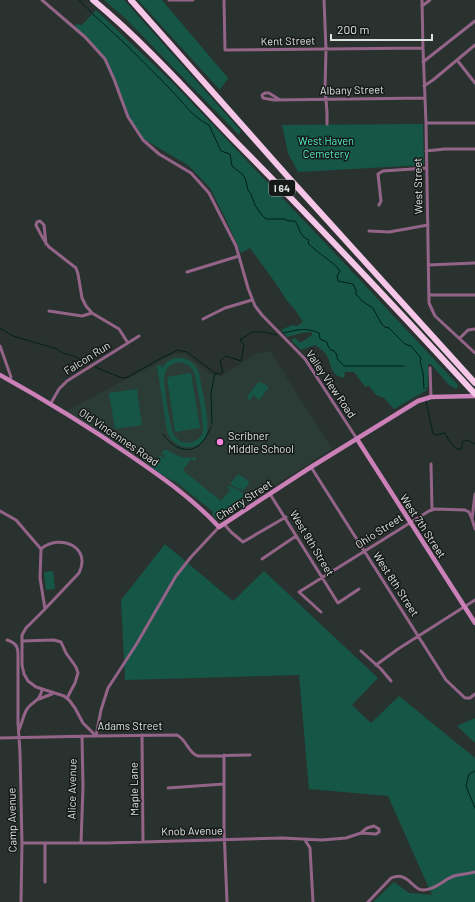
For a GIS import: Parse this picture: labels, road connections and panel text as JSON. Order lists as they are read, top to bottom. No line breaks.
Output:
{"streets":{"highway":["I 64"],"street":["Kent Street","Albany Street","West Street","Falcon Run","Valley View Road","Old Vincennes Road","Cherry Street","West 7th Street","Ohio Street","West 9th Street","West 8th Street","Adams Street","Alice Avenue","Maple Lane","Camp Avenue","Knob Avenue"]},"crossings":[["Kent Street","West Street"],["Albany Street","West Street"],["I 64","Cherry Street"],["Falcon Run","Old Vincennes Road"],["Valley View Road","Cherry Street"],["Valley View Road","West 7th Street"],["Old Vincennes Road","Cherry Street"],["Cherry Street","West 7th Street"],["Cherry Street","West 9th Street"],["Cherry Street","West 8th Street"],["Cherry Street","Adams Street"],["West 7th Street","Ohio Street"],["Ohio Street","West 9th Street"],["Ohio Street","West 8th Street"],["Adams Street","Alice Avenue"],["Adams Street","Maple Lane"],["Adams Street","Camp Avenue"],["Alice Avenue","Knob Avenue"],["Maple Lane","Knob Avenue"],["Camp Avenue","Knob Avenue"]],"parks":["West Haven Cemetery"],"places":["Scribner Middle School"],"scale_bar":"200 m"}
